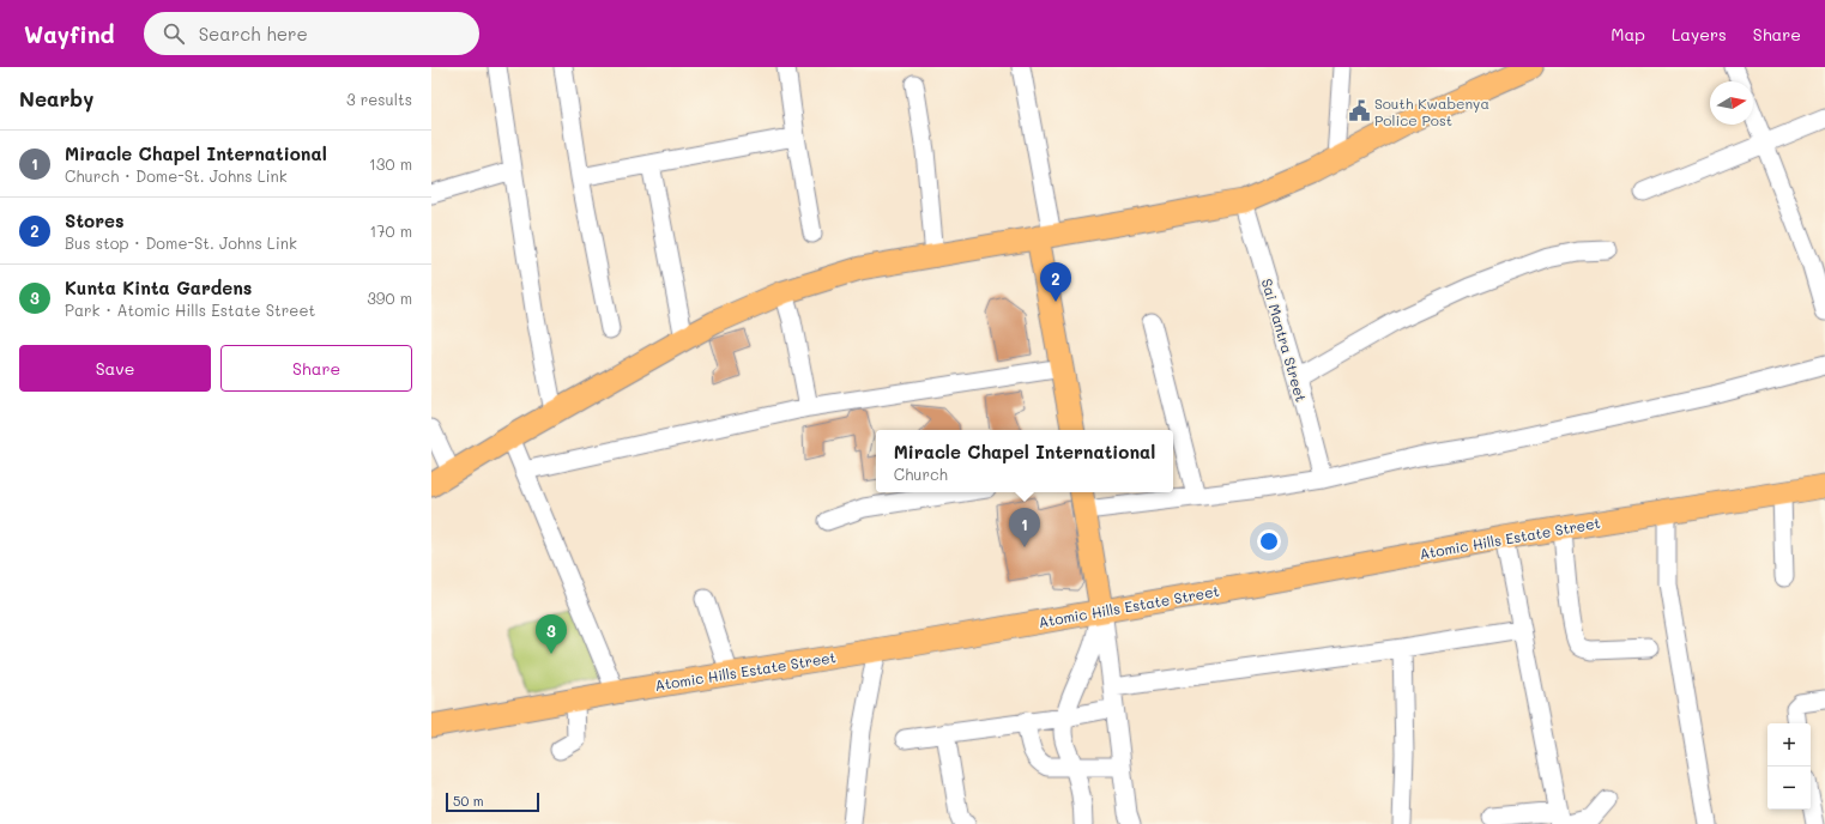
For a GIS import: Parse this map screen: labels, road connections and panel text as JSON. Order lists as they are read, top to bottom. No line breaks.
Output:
{"streets":{"main road":["Atomic Hills Estate Street"],"street":["Sai Mantra Street"]},"places":{"public building":["South Kwabenya Police Post"]},"scale_bar":"50 m","north":"right","page":{"header":"Wayfind","search":"Search here","nav":["Map","Layers","Share"],"heading":["Nearby","3 results"],"list":[{"mark":"1","name":"Miracle Chapel International","note":"Church · Dome-St. Johns Link","value":"130 m"},{"mark":"2","name":"Stores","note":"Bus stop · Dome-St. Johns Link","value":"170 m"},{"mark":"3","name":"Kunta Kinta Gardens","note":"Park · Atomic Hills Estate Street","value":"390 m"}],"pins":["2","1","3"],"buttons":["Save","Share"],"popup":["Miracle Chapel International","Church"],"map_buttons":["+","−"],"scale":"50 m"}}
